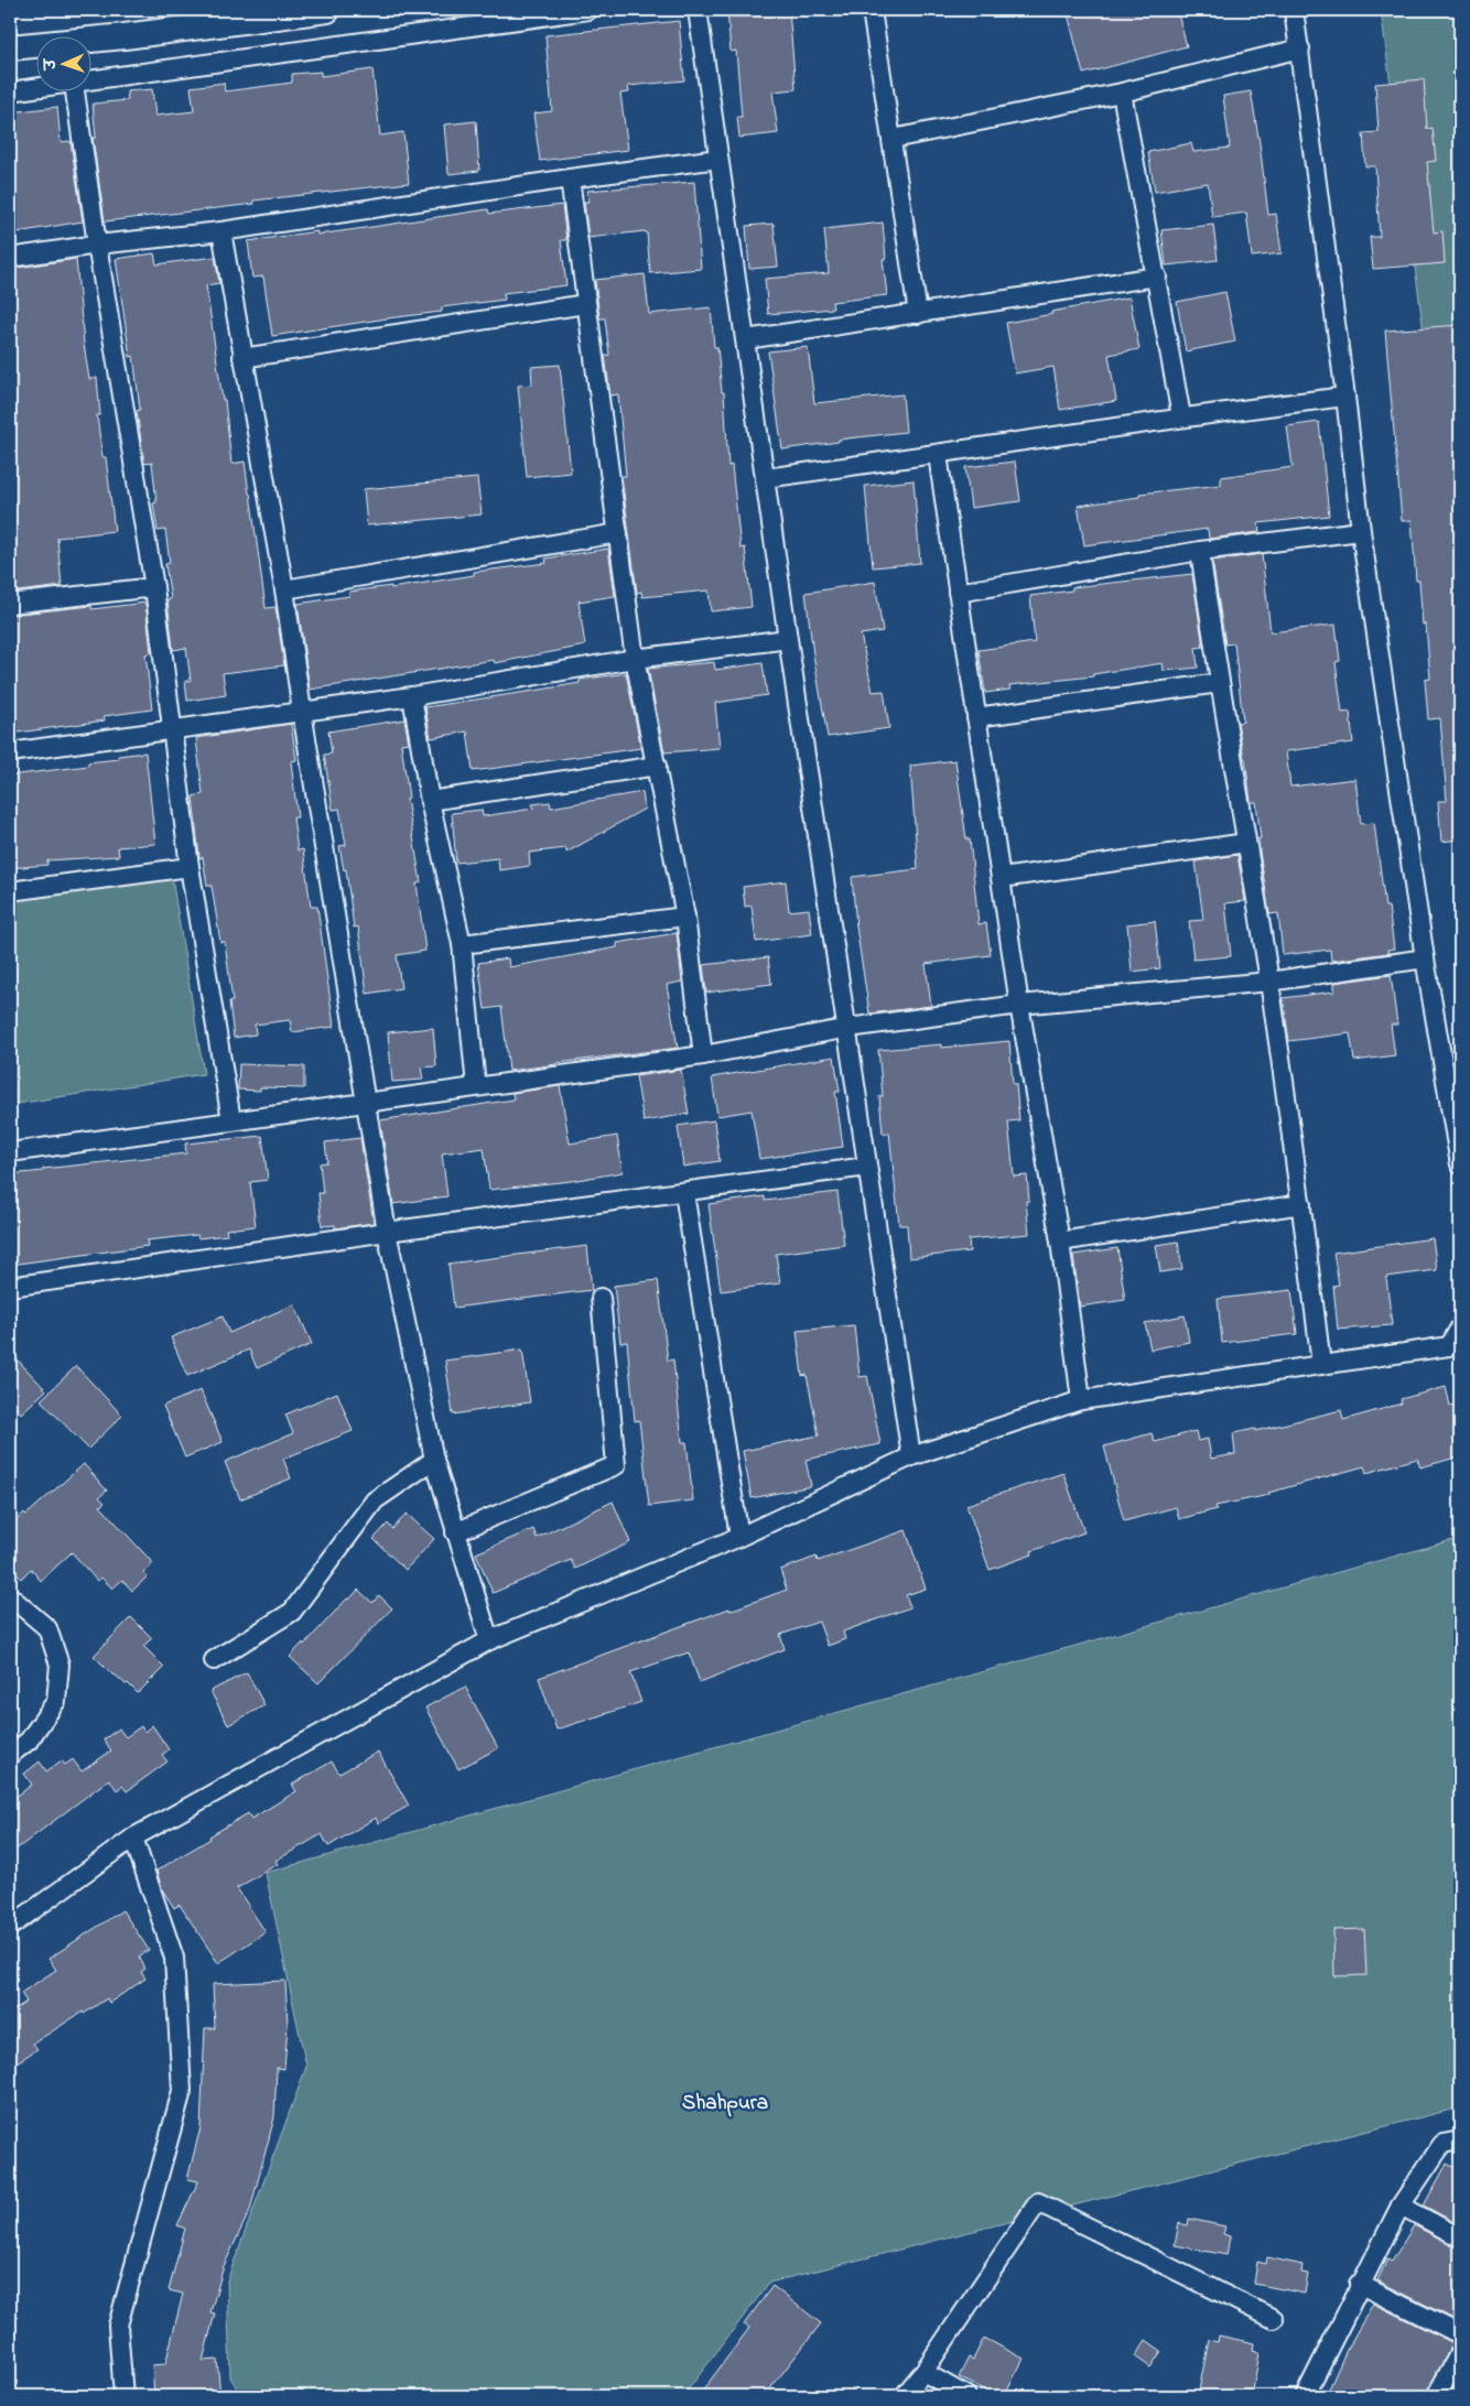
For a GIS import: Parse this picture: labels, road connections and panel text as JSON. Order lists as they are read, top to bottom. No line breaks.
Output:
{"districts":["Shahpura"],"north":"left"}
